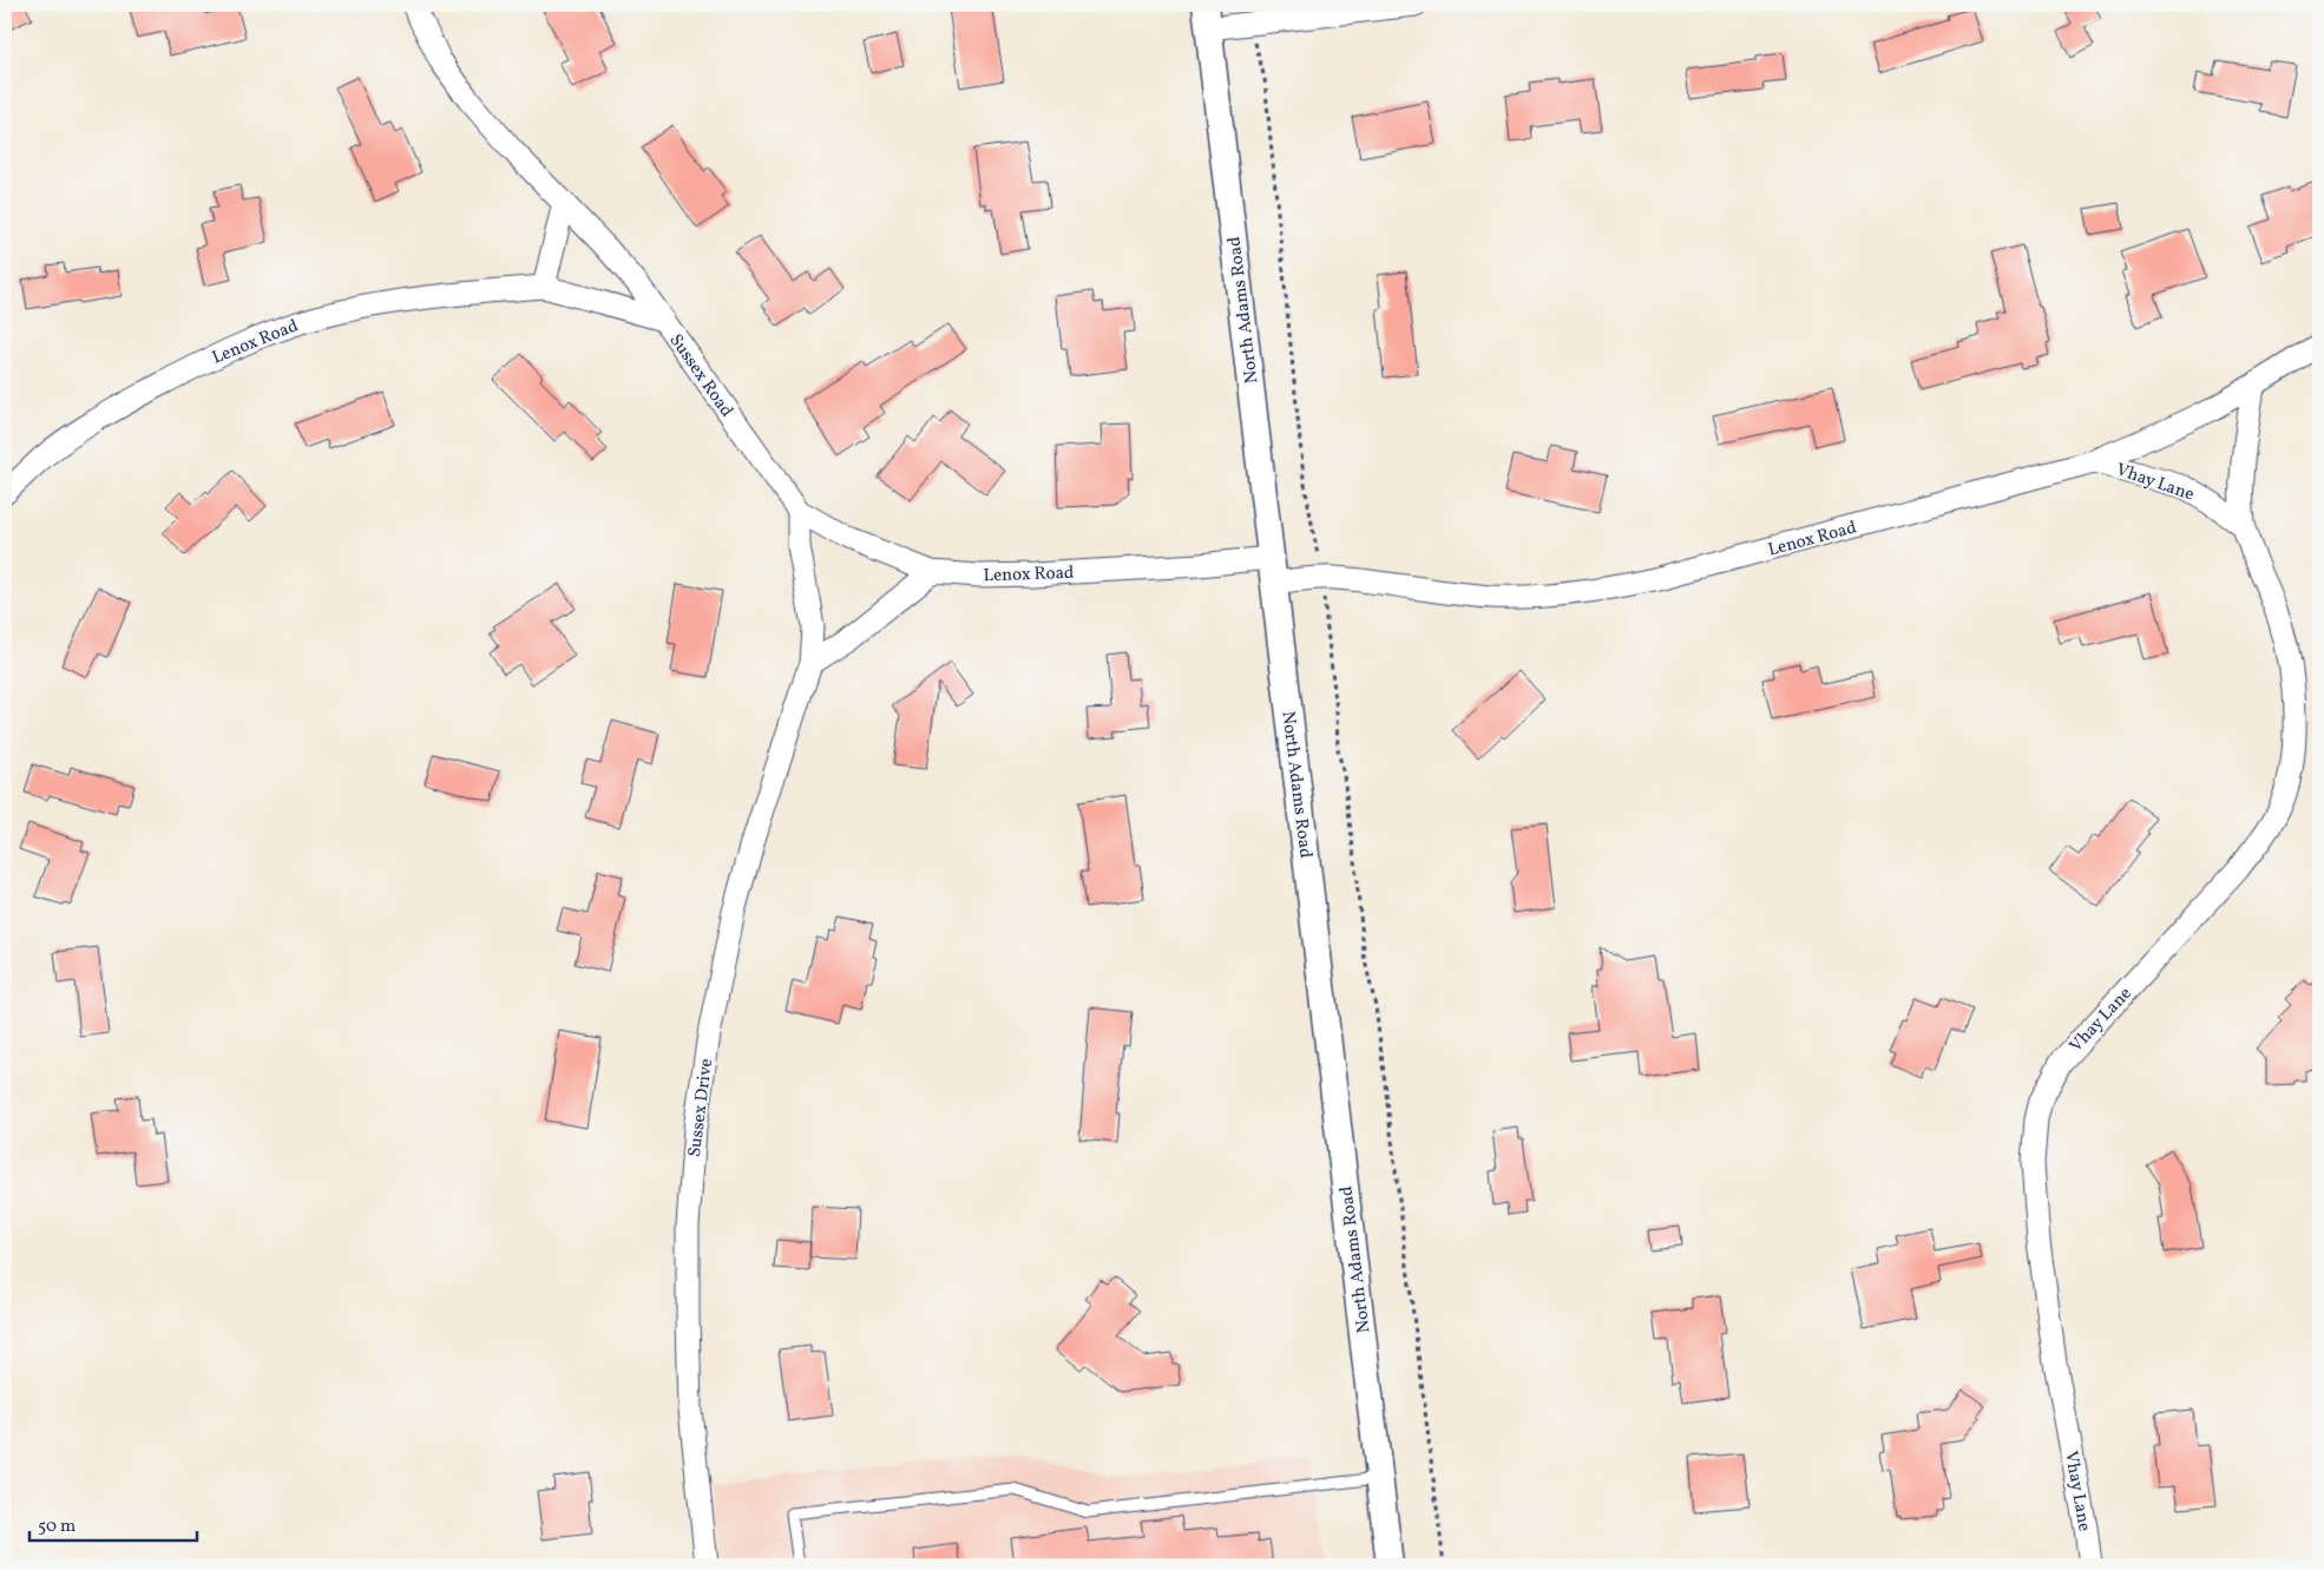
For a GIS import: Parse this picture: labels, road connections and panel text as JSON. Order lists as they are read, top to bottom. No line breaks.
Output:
{"streets":{"street":["North Adams Road","Lenox Road","Sussex Road","Vhay Lane","Sussex Drive"]},"crossings":[["North Adams Road","Lenox Road"],["Lenox Road","Sussex Road"],["Lenox Road","Vhay Lane"]],"scale_bar":"50 m"}
